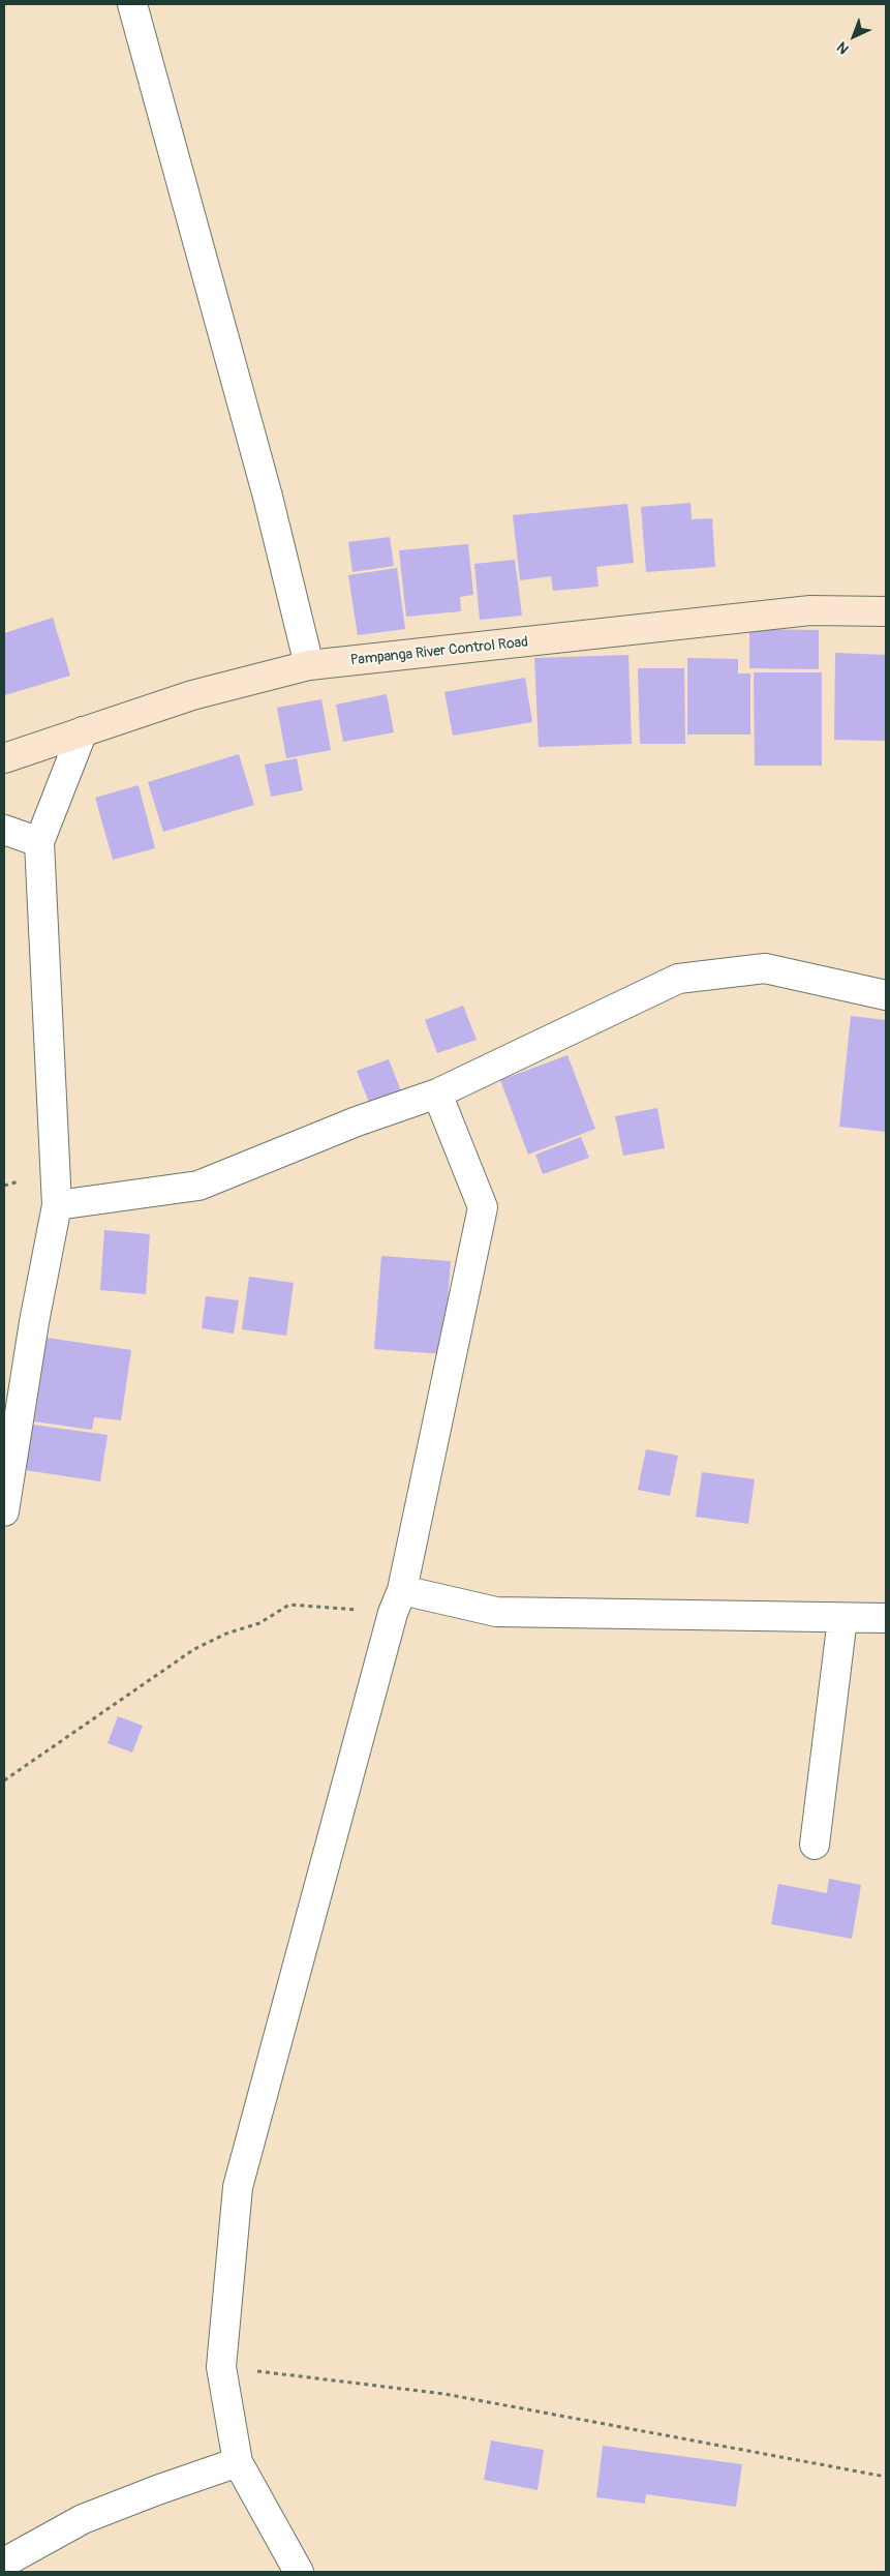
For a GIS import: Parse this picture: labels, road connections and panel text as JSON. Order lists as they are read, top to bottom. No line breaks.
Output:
{"streets":{"main road":["Pampanga River Control Road"]},"north":"bottom left"}
